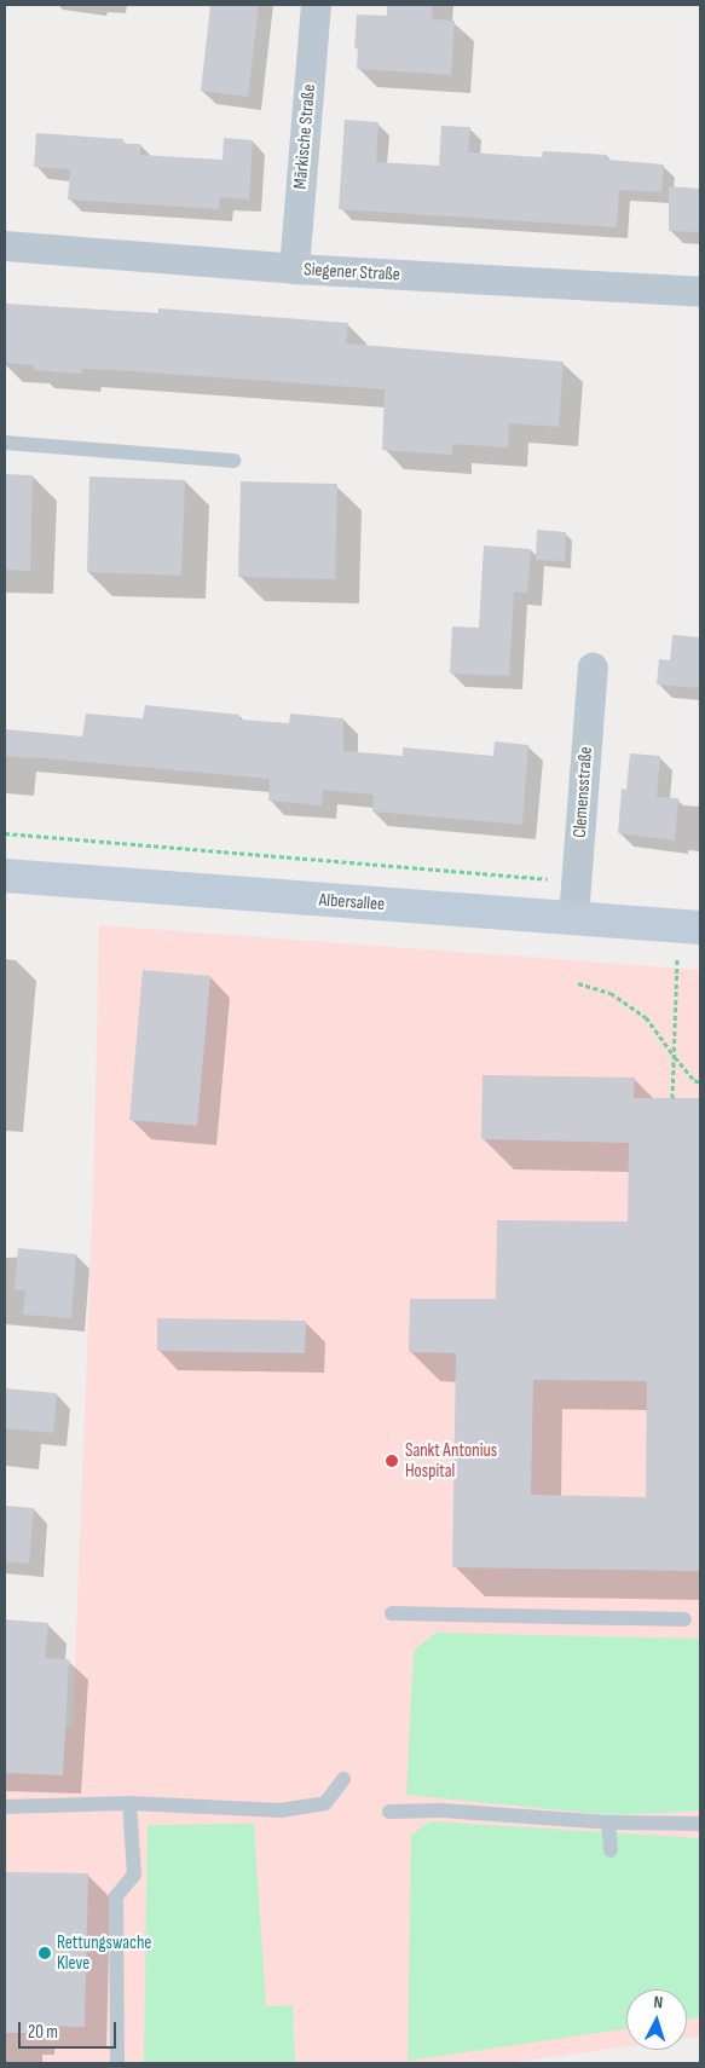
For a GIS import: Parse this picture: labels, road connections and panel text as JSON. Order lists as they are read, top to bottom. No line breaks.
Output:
{"streets":{"street":["Märkische Straße","Siegener Straße","Clemensstraße","Albersallee"]},"crossings":[["Märkische Straße","Siegener Straße"],["Clemensstraße","Albersallee"]],"places":["Sankt Antonius Hospital","Rettungswache Kleve"],"scale_bar":"20 m","north":"top"}
